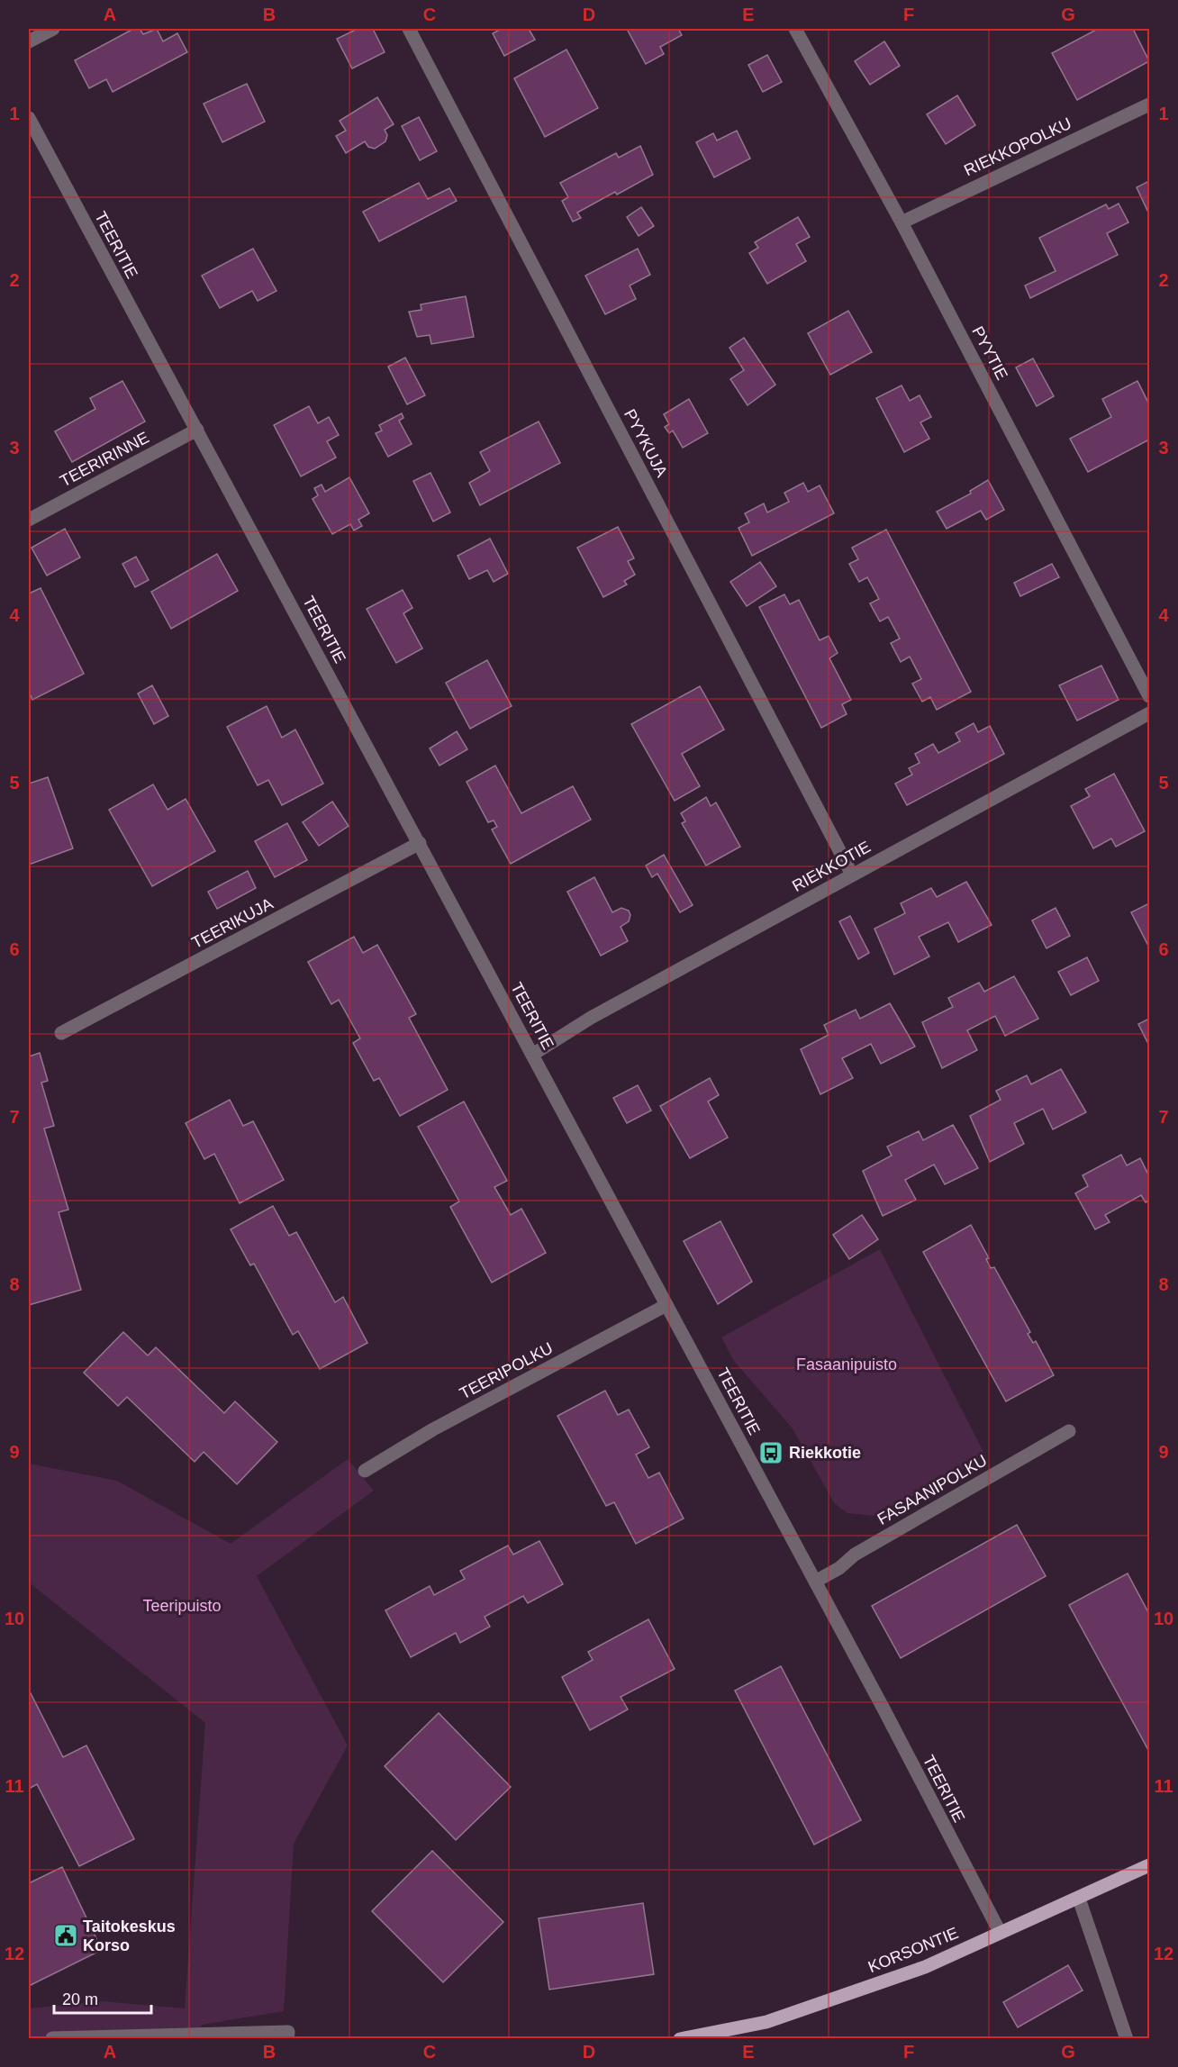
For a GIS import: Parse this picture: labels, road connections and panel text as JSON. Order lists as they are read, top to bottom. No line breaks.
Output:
{"streets":{"main road":["KORSONTIE"],"street":["RIEKKOPOLKU","TEERITIE","PYYTIE","PYYKUJA","TEERIRINNE","RIEKKOTIE","TEERIKUJA","TEERIPOLKU","FASAANIPOLKU"]},"crossings":[["RIEKKOPOLKU","PYYTIE"],["TEERITIE","TEERIRINNE"],["TEERITIE","RIEKKOTIE"],["TEERITIE","TEERIKUJA"],["TEERITIE","TEERIPOLKU"],["TEERITIE","FASAANIPOLKU"],["TEERITIE","KORSONTIE"],["PYYKUJA","RIEKKOTIE"]],"parks":["Fasaanipuisto","Teeripuisto"],"places":{"bus stop":["Riekkotie"],"public building":["Taitokeskus Korso"]},"scale_bar":"20 m","grid":{"columns":["A","B","C","D","E","F","G"],"rows":["1","2","3","4","5","6","7","8","9","10","11","12"]}}
